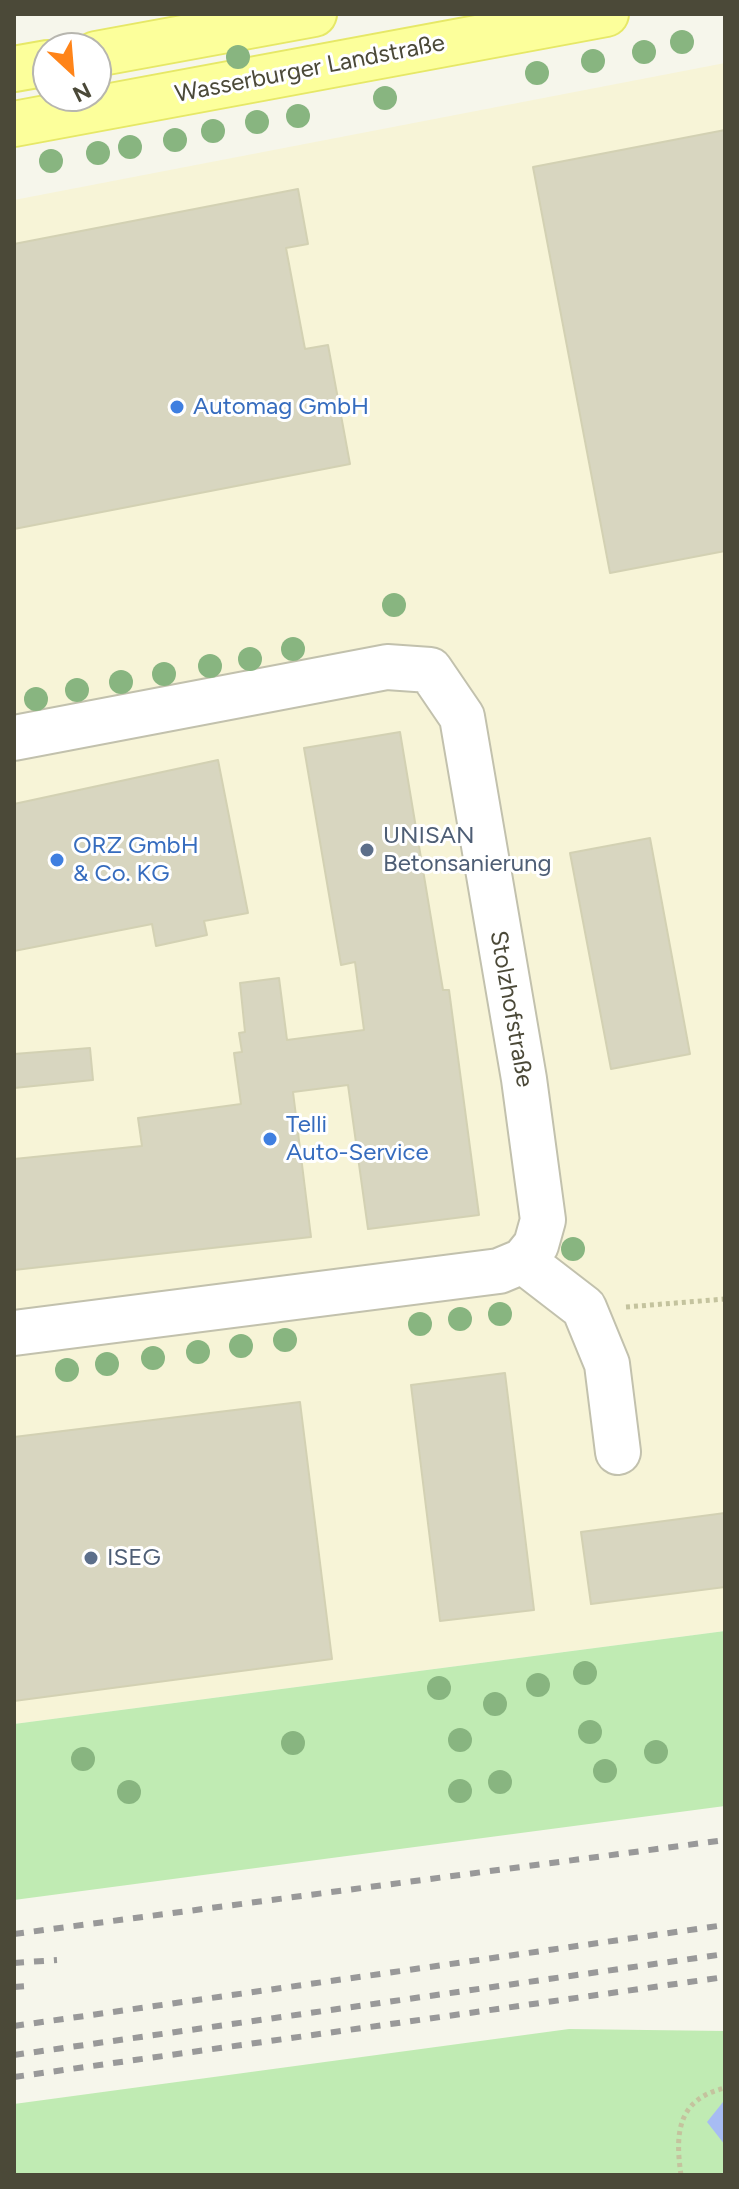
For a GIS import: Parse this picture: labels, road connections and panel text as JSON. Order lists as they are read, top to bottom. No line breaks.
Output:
{"streets":{"main road":["Wasserburger Landstraße"],"street":["Stolzhofstraße"]},"places":["Automag GmbH","UNISAN Betonsanierung","ORZ GmbH & Co. KG","Telli Auto-Service","ISEG"],"north":"bottom right"}
